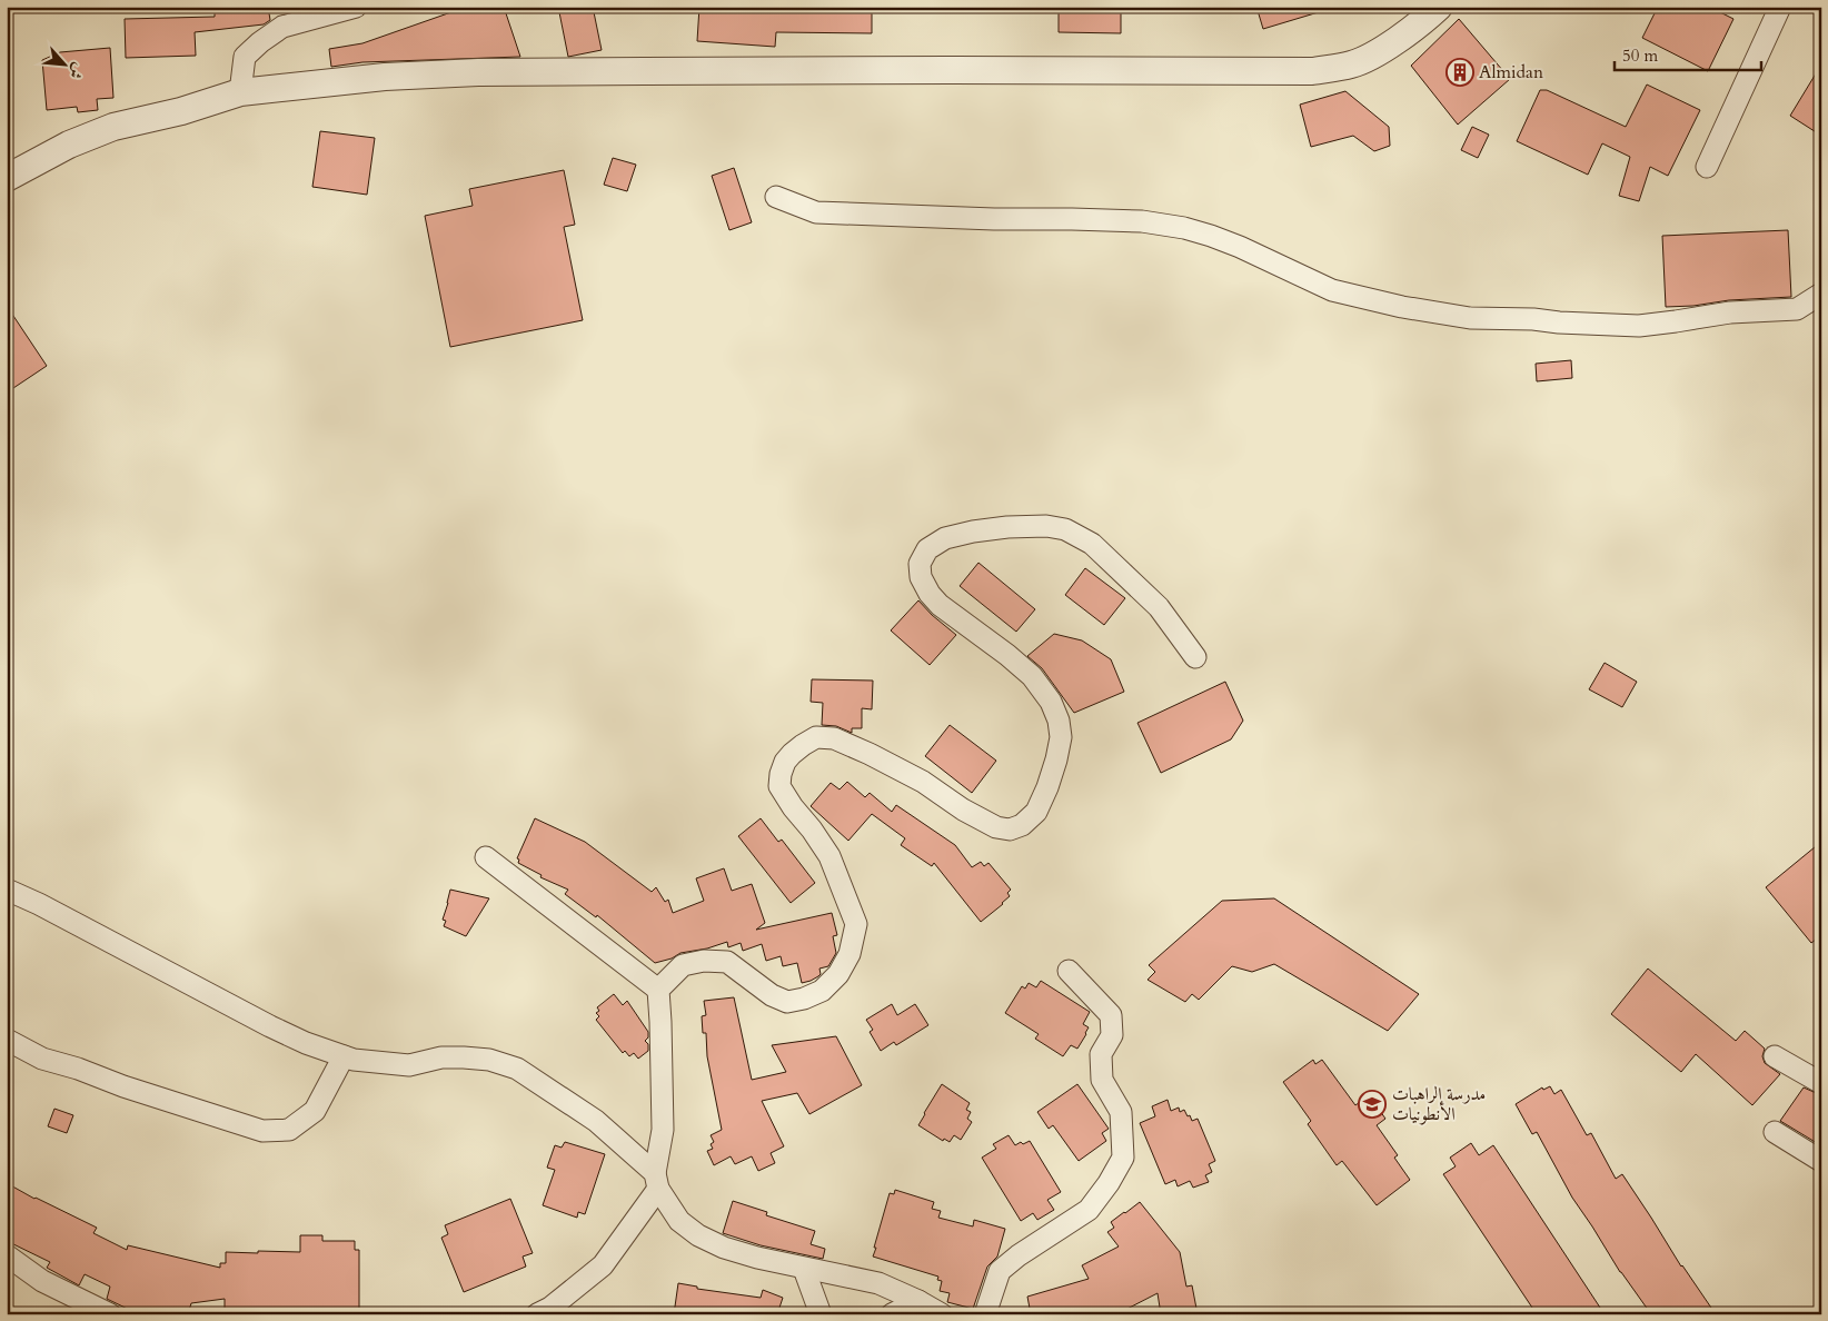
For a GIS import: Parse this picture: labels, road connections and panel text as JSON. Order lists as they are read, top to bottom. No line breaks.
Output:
{"places":{"building":["Almidan"],"school or university":["مدرسة الراهبات الأنطونيات"]},"scale_bar":"50 m","north":"bottom right"}
